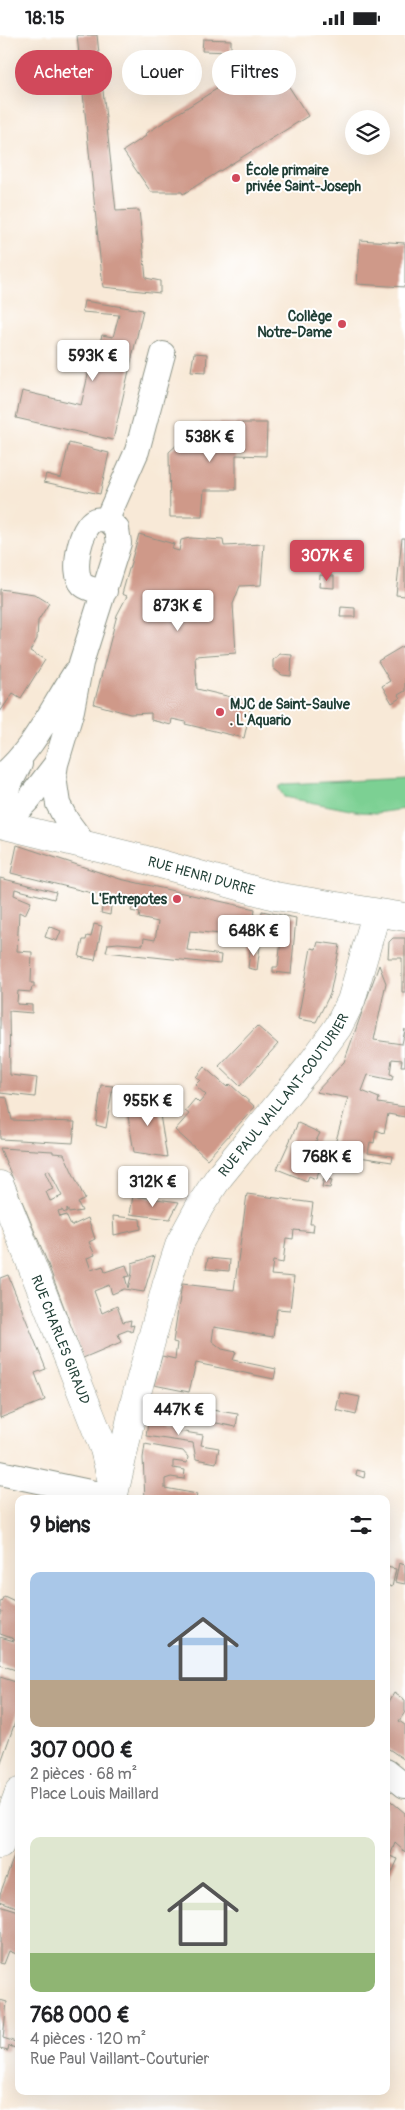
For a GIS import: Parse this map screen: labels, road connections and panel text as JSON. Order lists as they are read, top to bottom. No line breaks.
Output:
{"streets":{"street":["RUE HENRI DURRE","RUE PAUL VAILLANT-COUTURIER","RUE CHARLES GIRAUD"]},"crossings":[["RUE HENRI DURRE","RUE PAUL VAILLANT-COUTURIER"]],"places":["École primaire privée Saint-Joseph","Collège Notre-Dame","MJC de Saint-Saulve . L'Aquario","L'Entrepotes"],"page":{"status":"18:15","chip":["Acheter","Louer","Filtres"],"price":["593K €","538K €","307K €","873K €","648K €","955K €","768K €","312K €","447K €"],"heading":"9 biens","list":[{"name":"307 000 €","note":"2 pièces · 68 m² · Place Louis Maillard"},{"name":"768 000 €","note":"4 pièces · 120 m² · Rue Paul Vaillant-Couturier"}]}}
